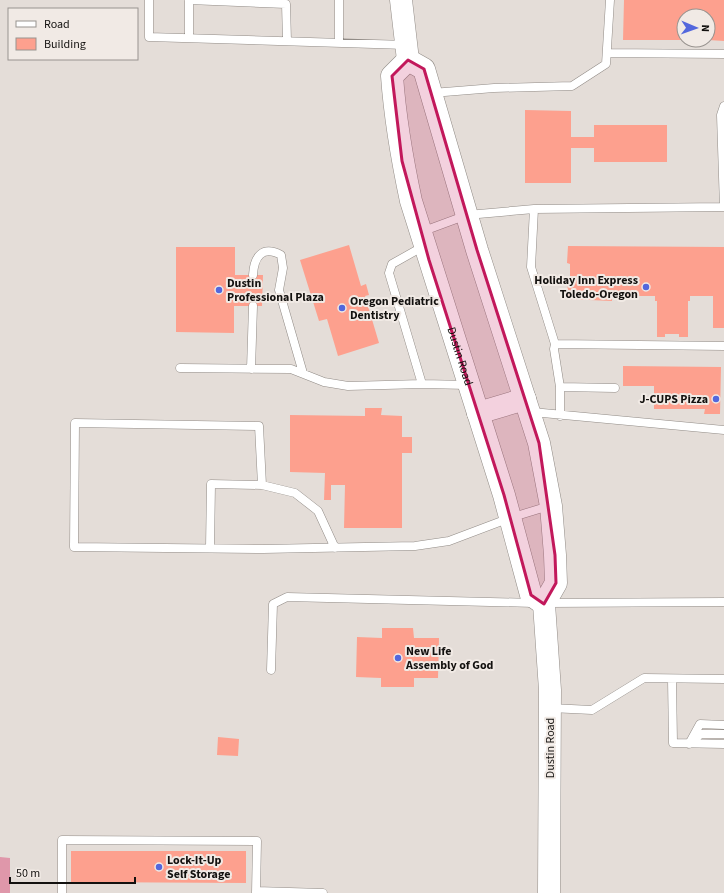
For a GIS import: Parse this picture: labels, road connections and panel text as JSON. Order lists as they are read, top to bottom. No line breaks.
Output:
{"streets":{"street":["Dustin Road"]},"places":["Holiday Inn Express Toledo-Oregon","Dustin Professional Plaza","Oregon Pediatric Dentistry","J-CUPS Pizza","New Life Assembly of God","Lock-It-Up Self Storage"],"legend":["Road","Building"],"scale_bar":"50 m","north":"right"}
